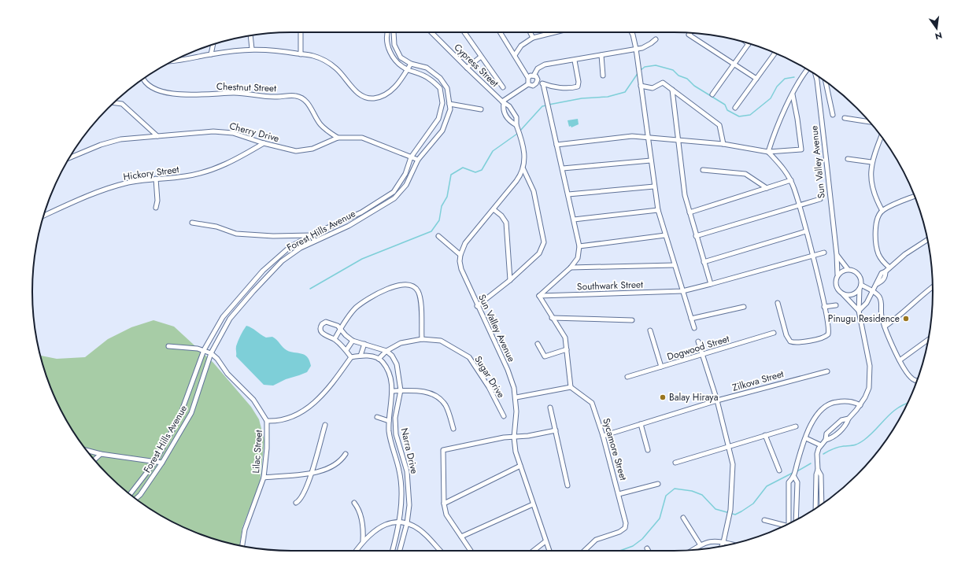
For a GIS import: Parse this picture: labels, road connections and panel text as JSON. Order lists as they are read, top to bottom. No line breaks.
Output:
{"streets":{"street":["Cypress Street","Chestnut Street","Cherry Drive","Sun Valley Avenue","Hickory Street","Forest Hills Avenue","Southwark Street","Dogwood Street","Sugar Drive","Zilkova Street","Sycamore Street","Narra Drive","Lilac Street"]},"crossings":[["Chestnut Street","Cherry Drive"],["Cherry Drive","Hickory Street"],["Cherry Drive","Forest Hills Avenue"],["Forest Hills Avenue","Lilac Street"],["Sugar Drive","Narra Drive"],["Zilkova Street","Sycamore Street"]],"places":["Pinugu Residence","Balay Hiraya"],"north":"bottom"}
